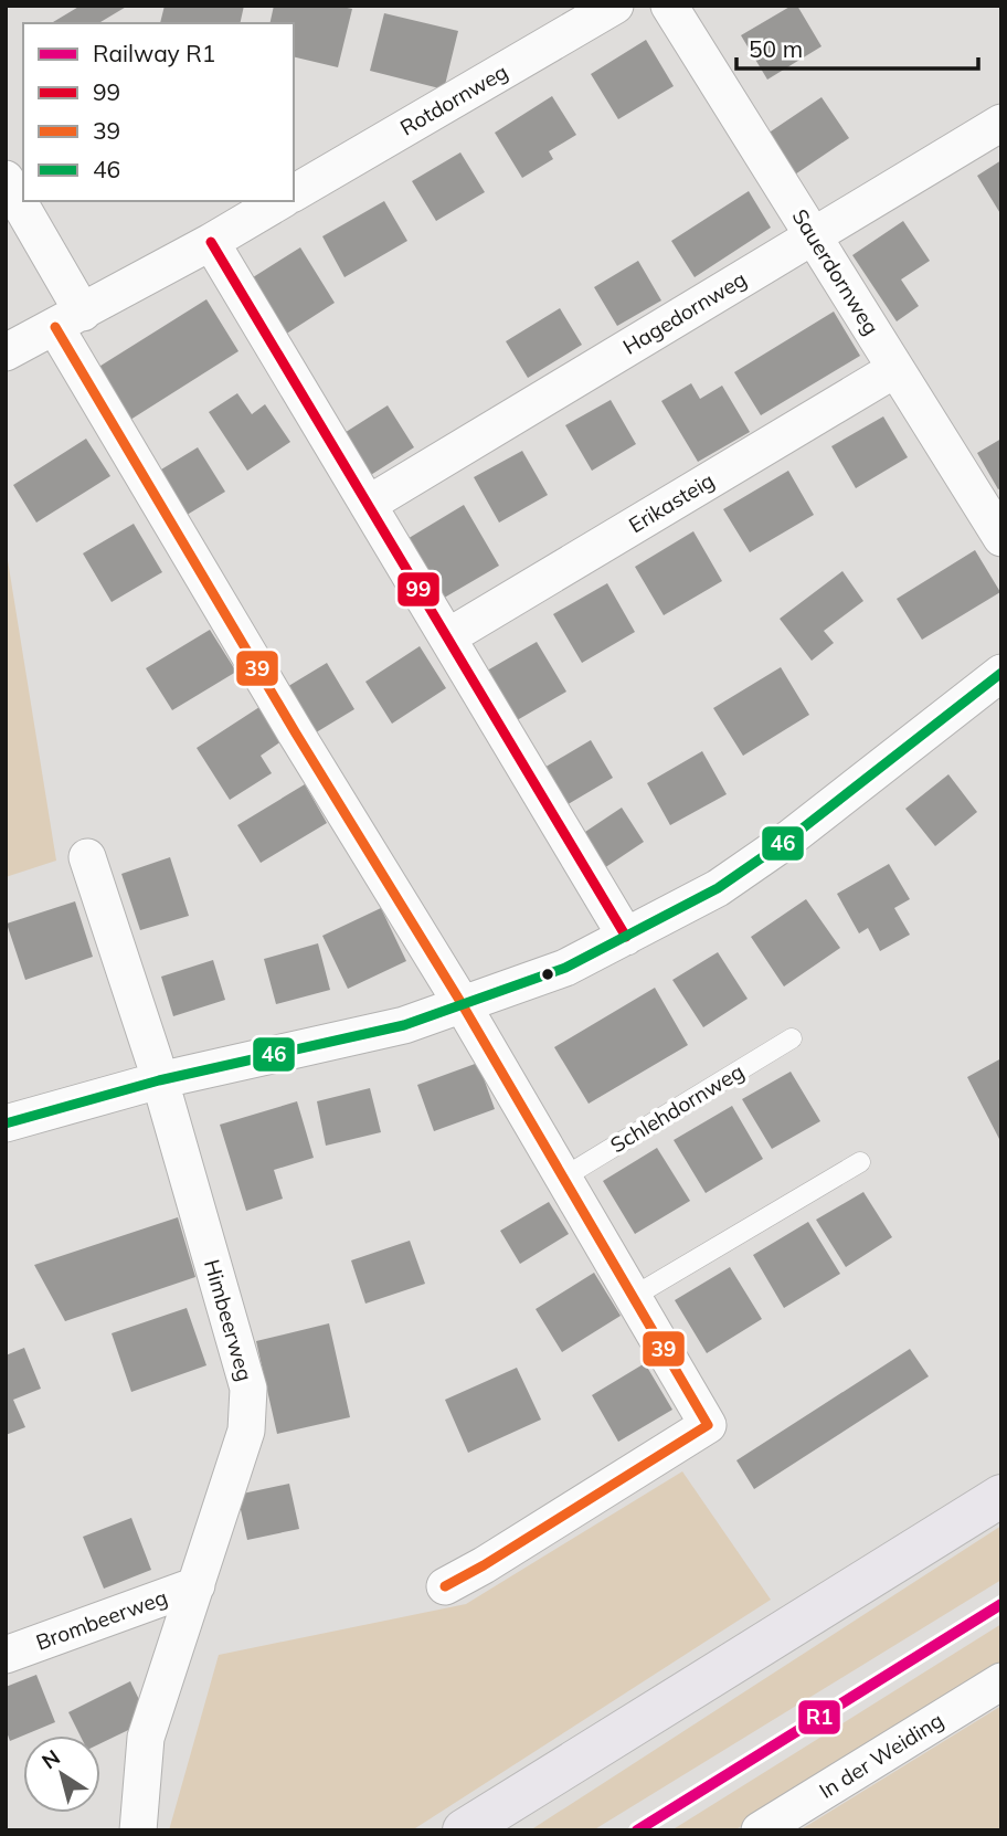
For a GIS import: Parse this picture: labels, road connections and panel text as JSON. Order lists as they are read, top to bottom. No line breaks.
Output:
{"streets":{"street":["Rotdornweg","Sauerdornweg","Hagedornweg","Erikasteig","Himbeerweg","Brombeerweg","In der Weiding"],"lane":["Schlehdornweg"]},"crossings":[["Sauerdornweg","Hagedornweg"],["Sauerdornweg","Erikasteig"],["Himbeerweg","Brombeerweg"]],"lines":["transit line 99","transit line 39","transit line 46","rail line R1"],"legend":["Railway R1","99","39","46"],"scale_bar":"50 m","north":"top left"}
